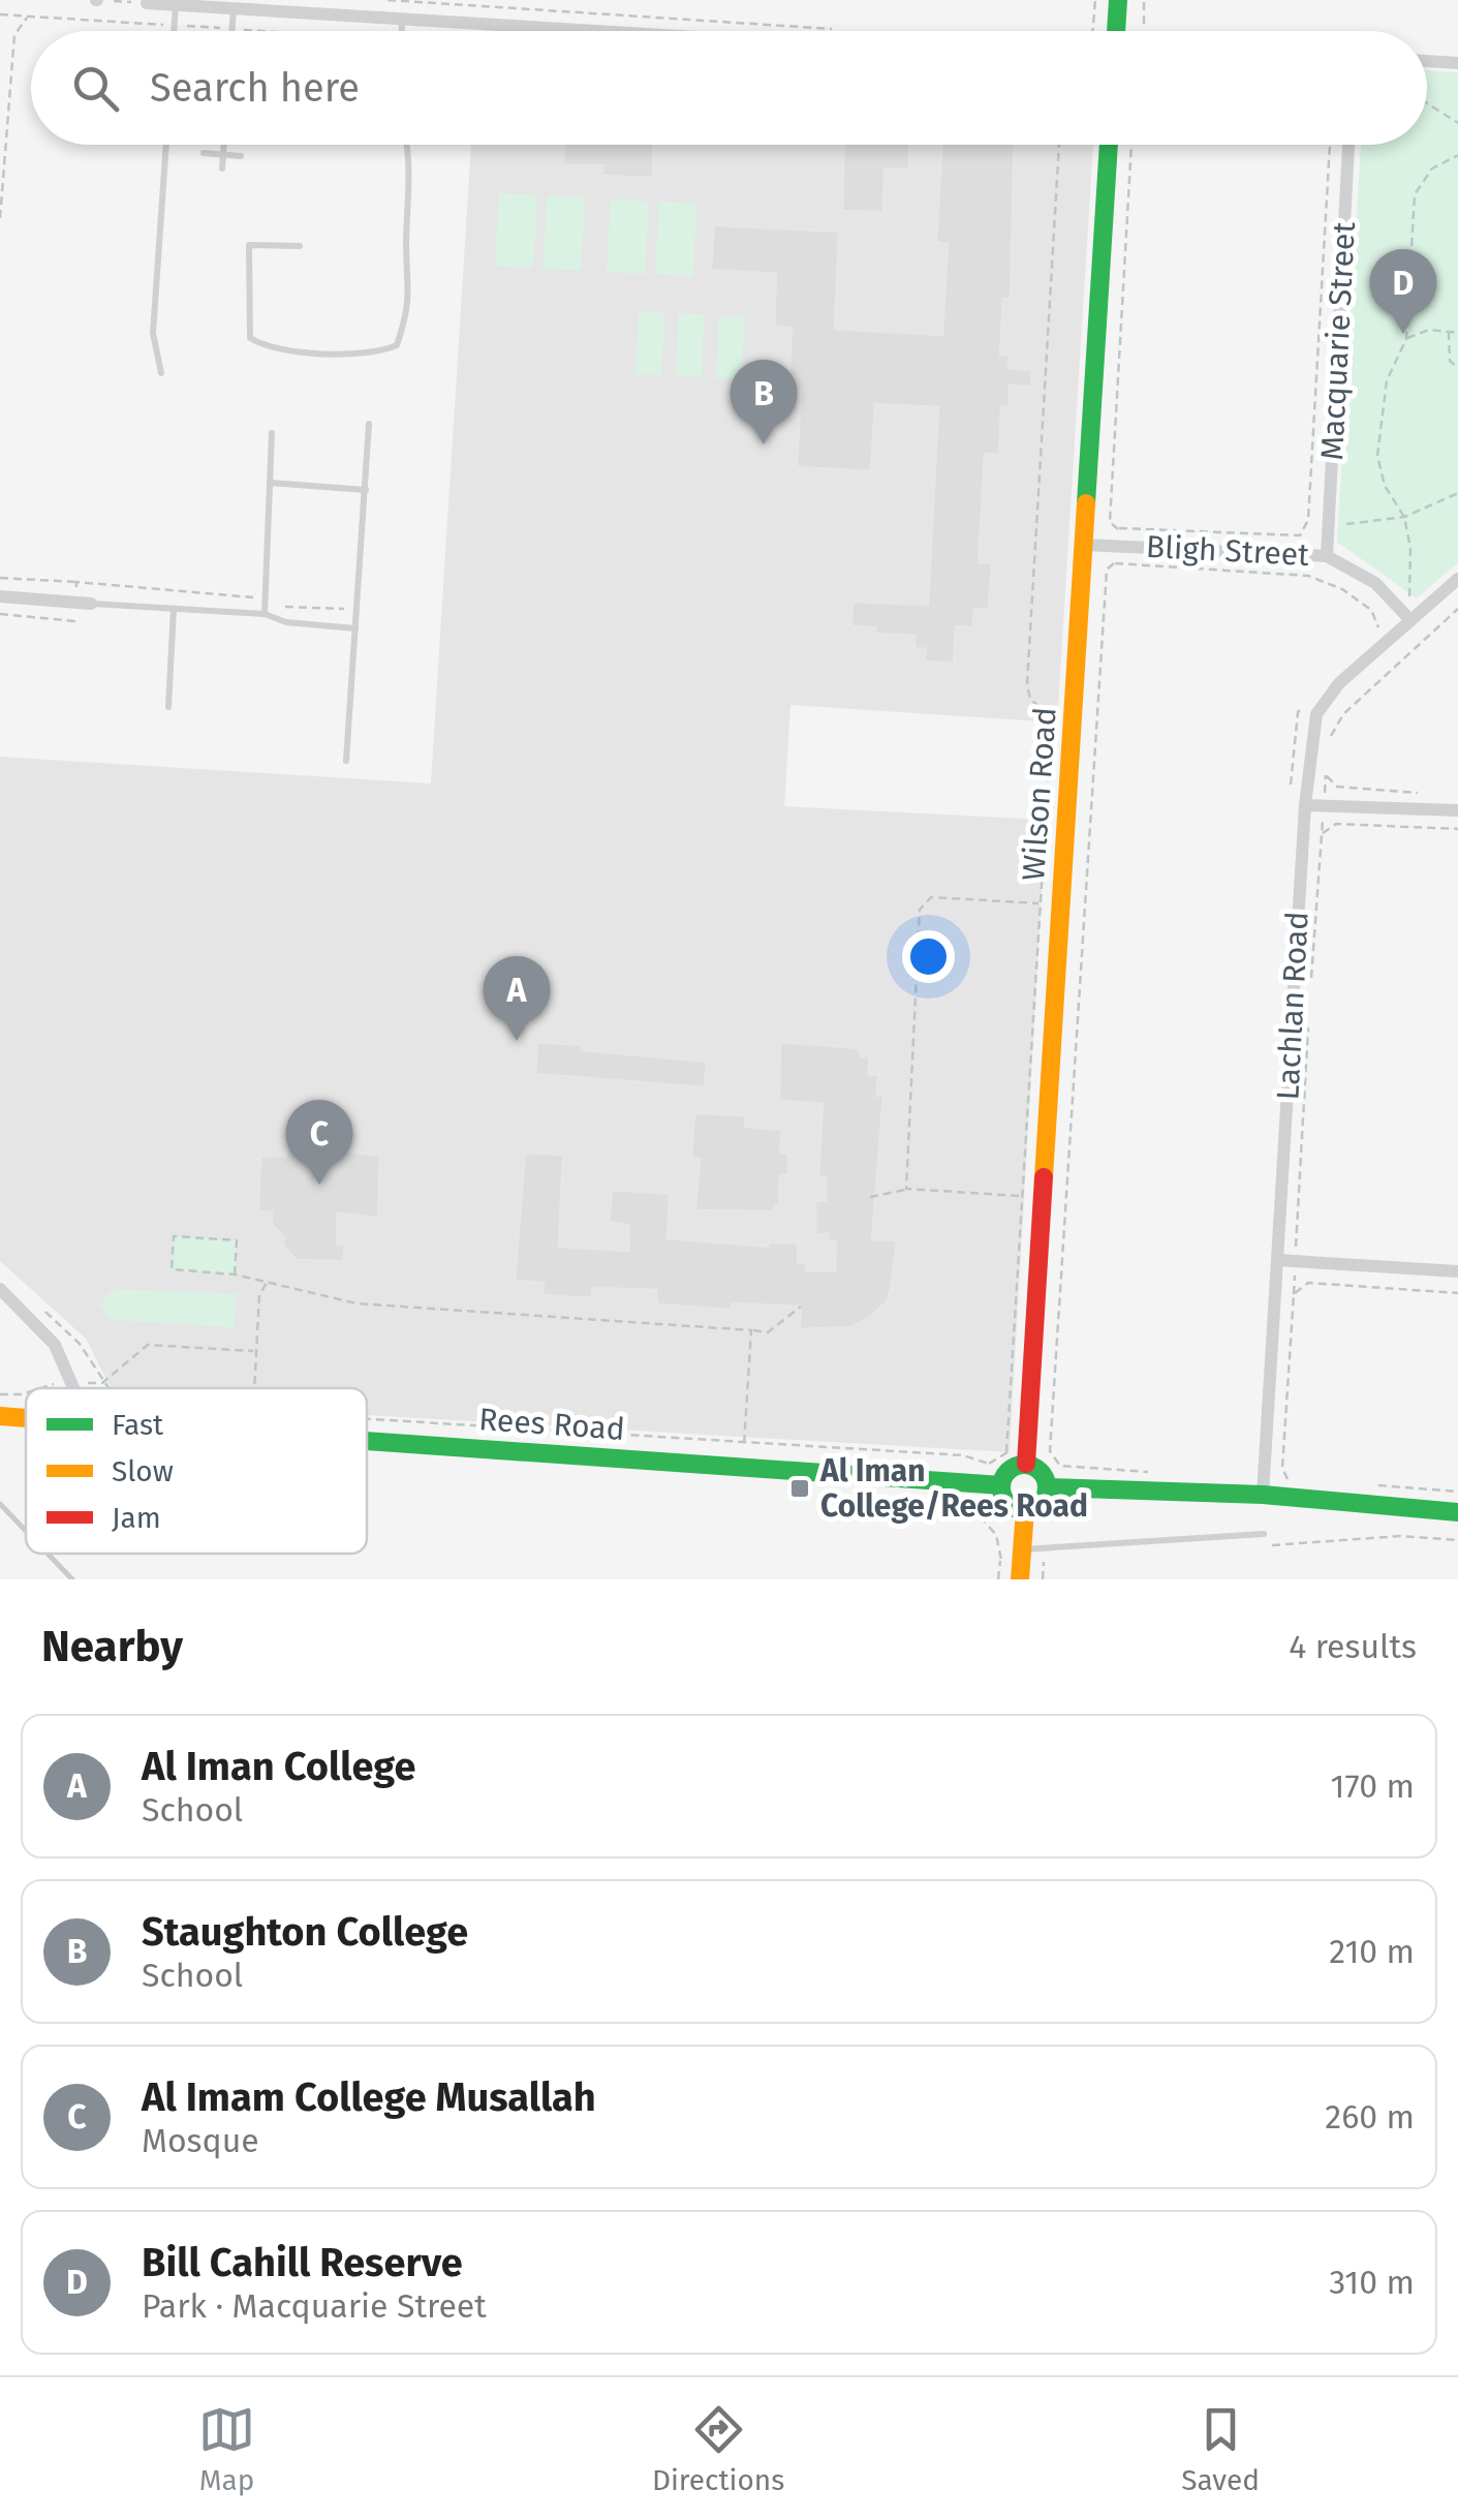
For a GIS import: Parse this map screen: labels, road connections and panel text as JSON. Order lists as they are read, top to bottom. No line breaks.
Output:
{"streets":{"street":["Macquarie Street","Bligh Street","Wilson Road","Lachlan Road","Rees Road"]},"crossings":[["Macquarie Street","Bligh Street"],["Bligh Street","Wilson Road"],["Bligh Street","Lachlan Road"],["Wilson Road","Rees Road"]],"places":{"transit":["Al Iman College/Rees Road"]},"legend":["Fast","Slow","Jam"],"page":{"search":"Search here","pins":["D","B","A","C"],"heading":["Nearby","4 results"],"list":[{"mark":"A","name":"Al Iman College","note":"School","value":"170 m"},{"mark":"B","name":"Staughton College","note":"School","value":"210 m"},{"mark":"C","name":"Al Imam College Musallah","note":"Mosque","value":"260 m"},{"mark":"D","name":"Bill Cahill Reserve","note":"Park · Macquarie Street","value":"310 m"}],"nav":["Map","Directions","Saved"]}}
